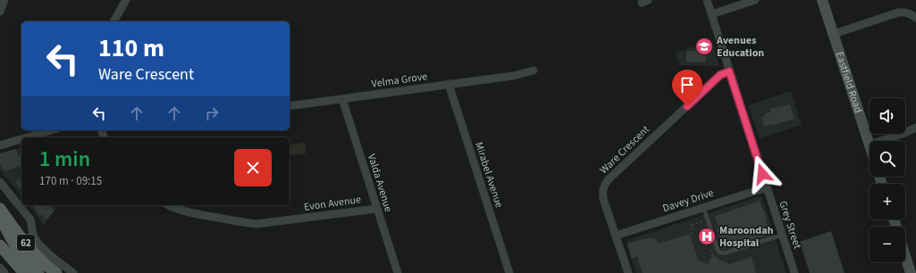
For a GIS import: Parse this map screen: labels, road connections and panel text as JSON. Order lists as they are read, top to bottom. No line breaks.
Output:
{"streets":{"main road":["Eastfield Road","62"],"street":["Velma Grove","Ware Crescent","Mirabel Avenue","Valda Avenue","Davey Drive","Evon Avenue","Grey Street"]},"crossings":[["Velma Grove","Mirabel Avenue"],["Velma Grove","Valda Avenue"],["Ware Crescent","Davey Drive"],["Ware Crescent","Grey Street"],["Valda Avenue","Evon Avenue"],["Davey Drive","Grey Street"]],"places":{"school or university":["Avenues Education"],"hospital":["Maroondah Hospital"]},"page":{"turn":["110 m","Ware Crescent"],"map_buttons":["+","−"],"heading":["1 min","170 m · 09:15"]}}
